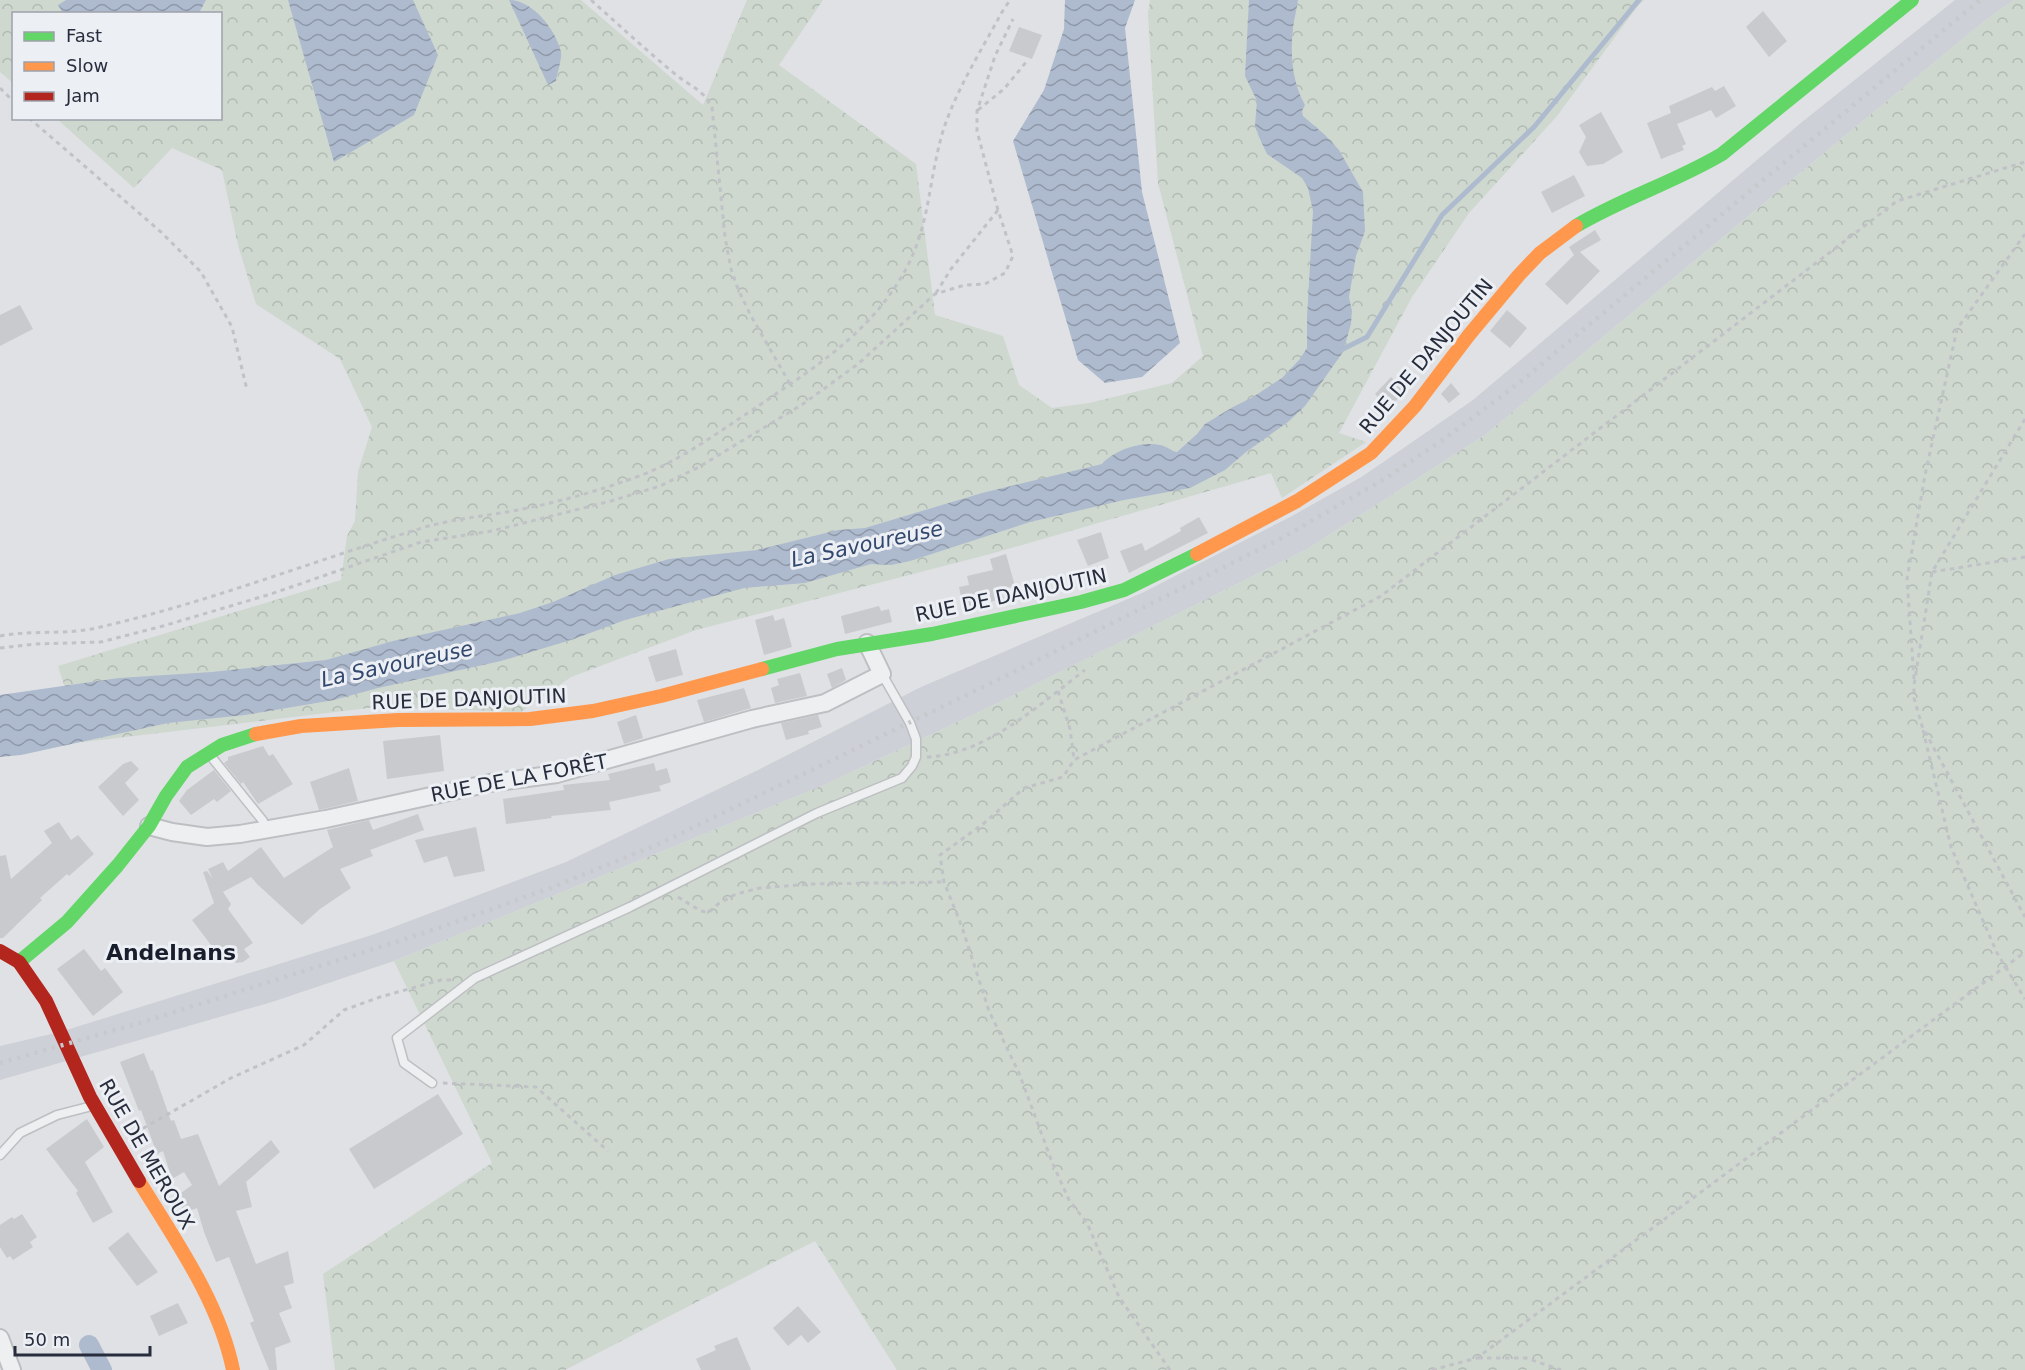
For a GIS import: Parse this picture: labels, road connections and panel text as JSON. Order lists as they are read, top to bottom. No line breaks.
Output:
{"streets":{"street":["RUE DE DANJOUTIN","RUE DE LA FORÊT","RUE DE MEROUX"]},"crossings":[["RUE DE DANJOUTIN","RUE DE LA FORÊT"],["RUE DE DANJOUTIN","RUE DE MEROUX"]],"districts":["Andelnans"],"water":["La Savoureuse"],"legend":["Fast","Slow","Jam"],"scale_bar":"50 m"}
